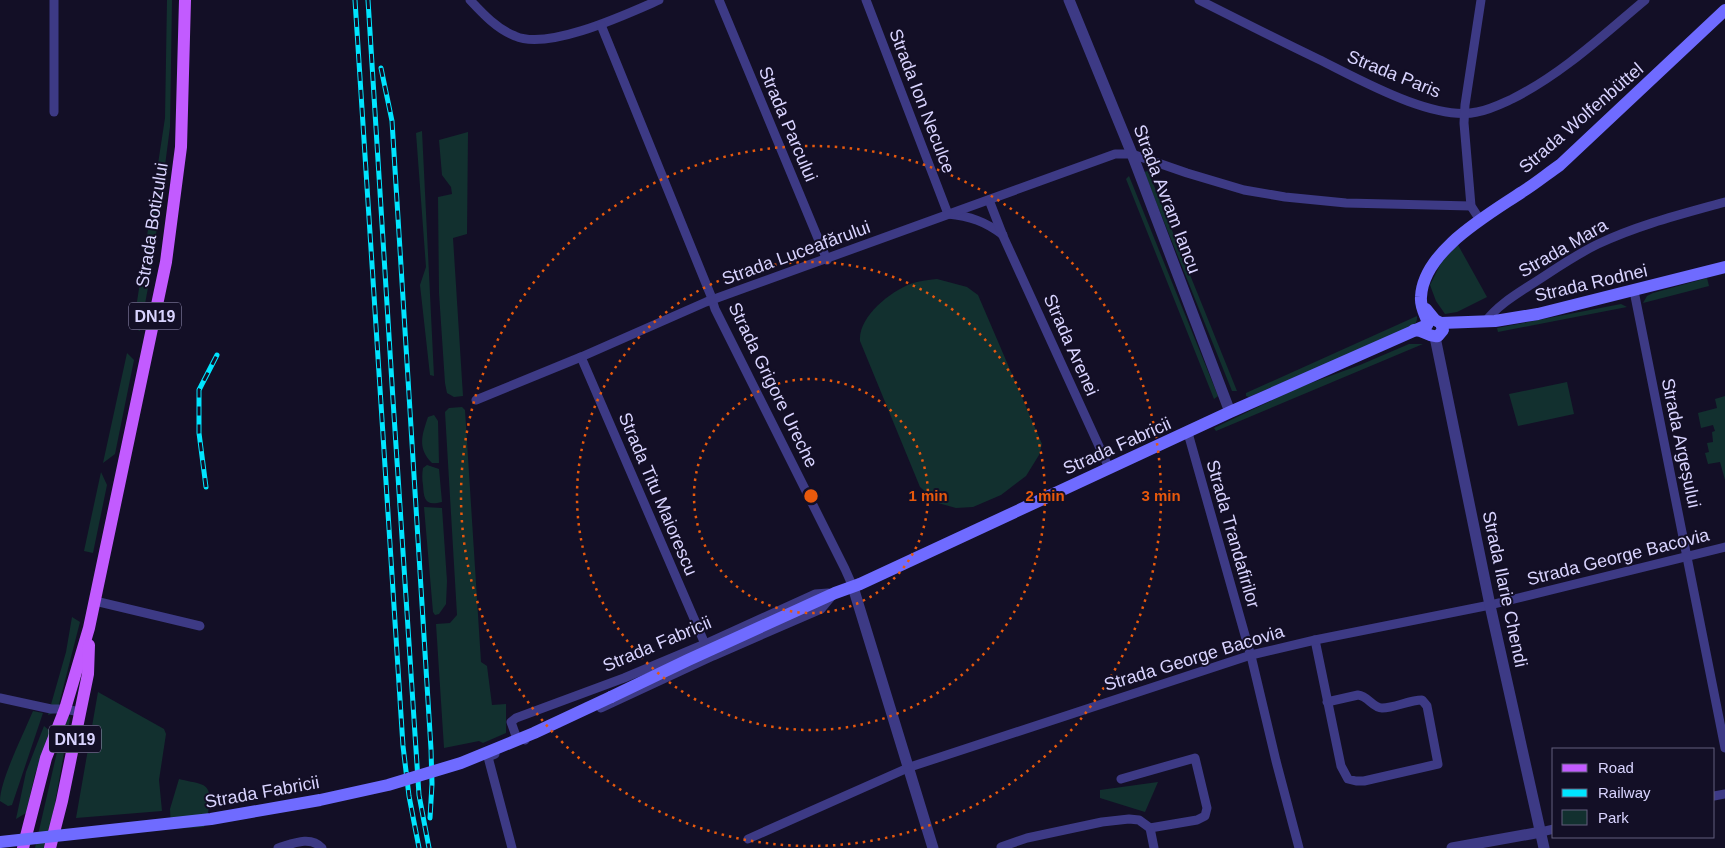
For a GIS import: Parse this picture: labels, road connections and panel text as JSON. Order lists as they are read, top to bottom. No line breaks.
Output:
{"streets":{"main road":["Strada Wolfenbüttel","Strada Botizului","Strada Rodnei","DN19","Strada Fabricii"],"street":["Strada Paris","Strada Ion Neculce","Strada Parcului","Strada Avram Iancu","Strada Mara","Strada Luceafărului","Strada Arenei","Strada Grigore Ureche","Strada Argeșului","Strada Titu Maiorescu","Strada Trandafirilor","Strada George Bacovia","Strada Ilarie Chendi"]},"crossings":[["Strada Ion Neculce","Strada Luceafărului"],["Strada Wolfenbüttel","Strada Rodnei"],["Strada Wolfenbüttel","Strada Fabricii"],["Strada Wolfenbüttel","Strada Ilarie Chendi"],["Strada Parcului","Strada Luceafărului"],["Strada Avram Iancu","Strada Luceafărului"],["Strada Avram Iancu","Strada Fabricii"],["Strada Mara","Strada Rodnei"],["Strada Luceafărului","Strada Arenei"],["Strada Luceafărului","Strada Grigore Ureche"],["Strada Luceafărului","Strada Titu Maiorescu"],["Strada Rodnei","Strada Argeșului"],["Strada Rodnei","Strada Fabricii"],["Strada Rodnei","Strada Ilarie Chendi"],["Strada Arenei","Strada Fabricii"],["Strada Grigore Ureche","Strada Fabricii"],["Strada Grigore Ureche","Strada George Bacovia"],["Strada Argeșului","Strada George Bacovia"],["Strada Fabricii","Strada Titu Maiorescu"],["Strada Fabricii","Strada Trandafirilor"],["Strada Fabricii","Strada Ilarie Chendi"],["Strada Trandafirilor","Strada George Bacovia"],["Strada George Bacovia","Strada Ilarie Chendi"]],"legend":["Road","Railway","Park"],"rings":["1 min","2 min","3 min"]}
